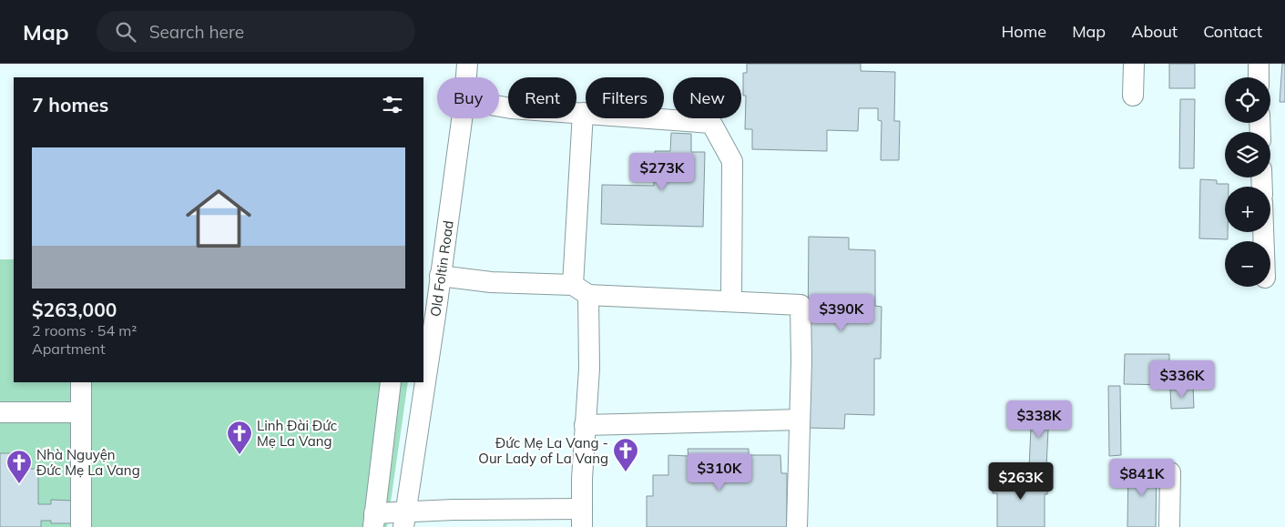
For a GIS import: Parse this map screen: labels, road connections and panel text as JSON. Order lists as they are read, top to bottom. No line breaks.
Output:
{"streets":{"street":["Old Foltin Road"]},"places":{"church":["Linh Đài Đức Mẹ La Vang","Đức Mẹ La Vang - Our Lady of La Vang","Nhà Nguyện Đức Mẹ La Vang"]},"page":{"header":"Map","search":"Search here","nav":["Home","Map","About","Contact"],"map_buttons":["+","−"],"chip":["Buy","Rent","Filters","New"],"heading":"7 homes","list":[{"name":"$263,000","note":"2 rooms · 54 m² · Apartment"}],"price":["$273K","$390K","$336K","$338K","$310K","$841K","$263K"]}}
